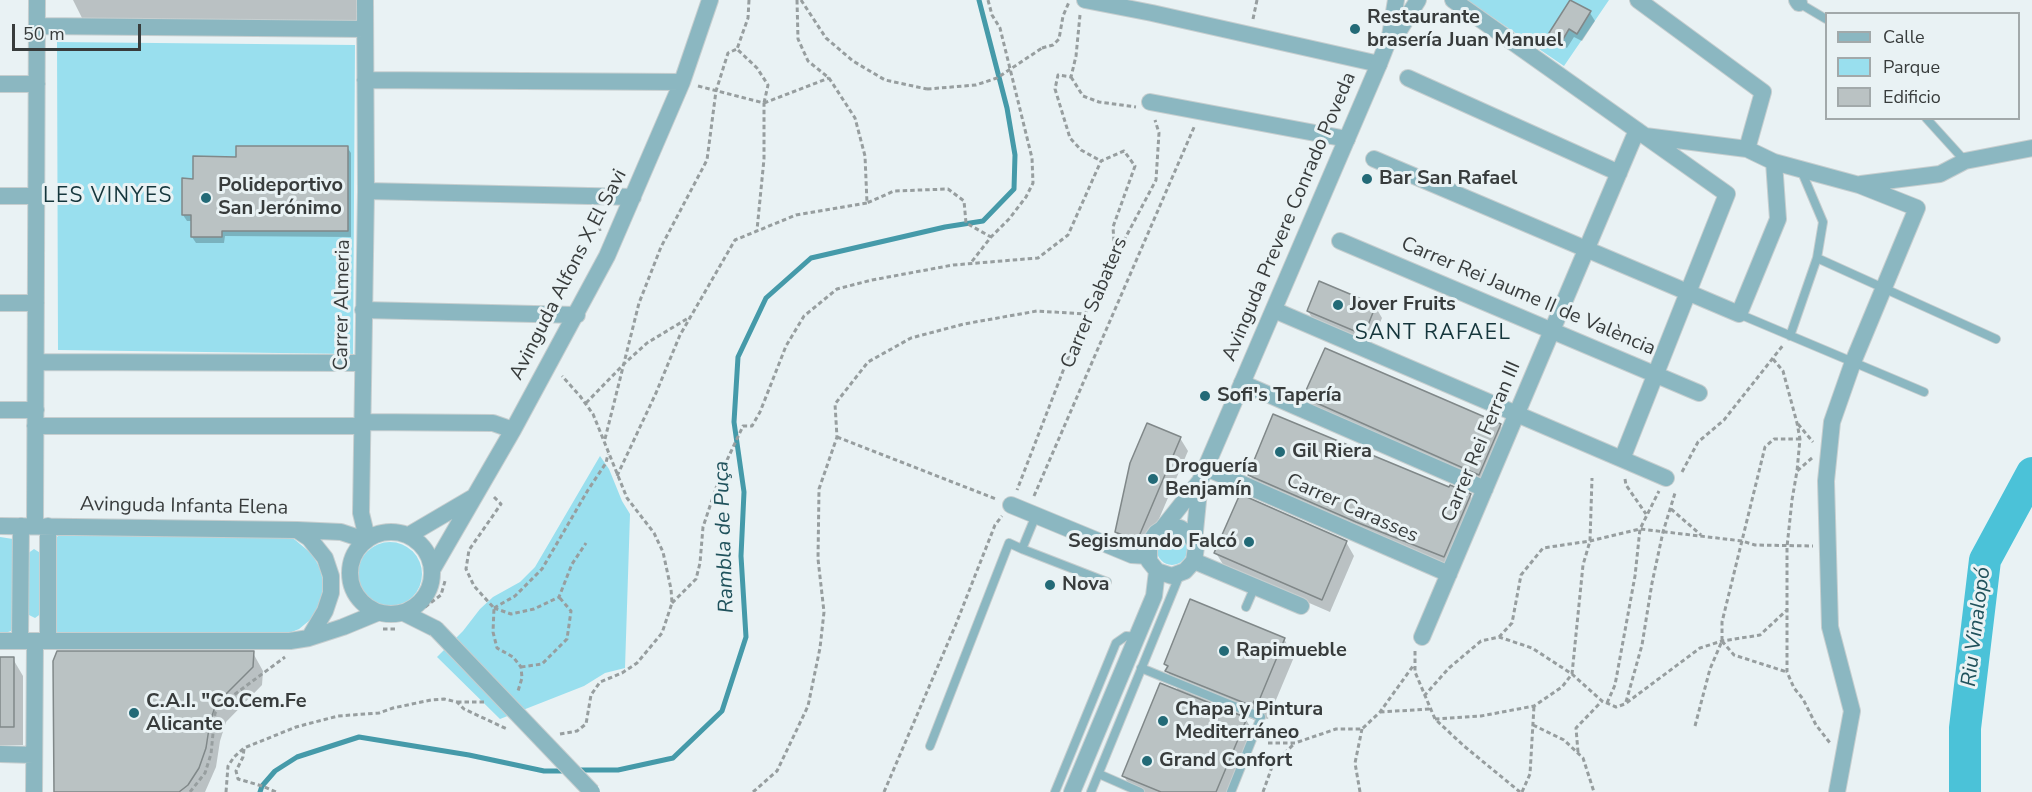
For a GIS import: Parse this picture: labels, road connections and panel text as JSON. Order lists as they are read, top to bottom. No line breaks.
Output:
{"streets":{"street":["Avinguda Prevere Conrado Poveda","Avinguda Alfons X El Savi","Carrer Rei Jaume II de València","Carrer Almeria","Carrer Rei Ferran III","Avinguda Infanta Elena","Carrer Carasses"],"path":["Carrer Sabaters"]},"crossings":[["Avinguda Prevere Conrado Poveda","Carrer Carasses"],["Avinguda Alfons X El Savi","Carrer Almeria"],["Avinguda Alfons X El Savi","Avinguda Infanta Elena"],["Carrer Rei Jaume II de València","Carrer Rei Ferran III"],["Carrer Almeria","Avinguda Infanta Elena"],["Carrer Rei Ferran III","Carrer Carasses"]],"districts":["LES VINYES","SANT RAFAEL"],"water":["Rambla de Puça","Riu Vinalopó"],"places":["Restaurante brasería Juan Manuel","Bar San Rafael","Polideportivo San Jerónimo","Jover Fruits","Sofi's Tapería","Gil Riera","Droguería Benjamín","Segismundo Falcó","Nova","Rapimueble","C.A.I. \"Co.Cem.Fe Alicante","Chapa y Pintura Mediterráneo","Grand Confort"],"legend":["Calle","Parque","Edificio"],"scale_bar":"50 m"}
